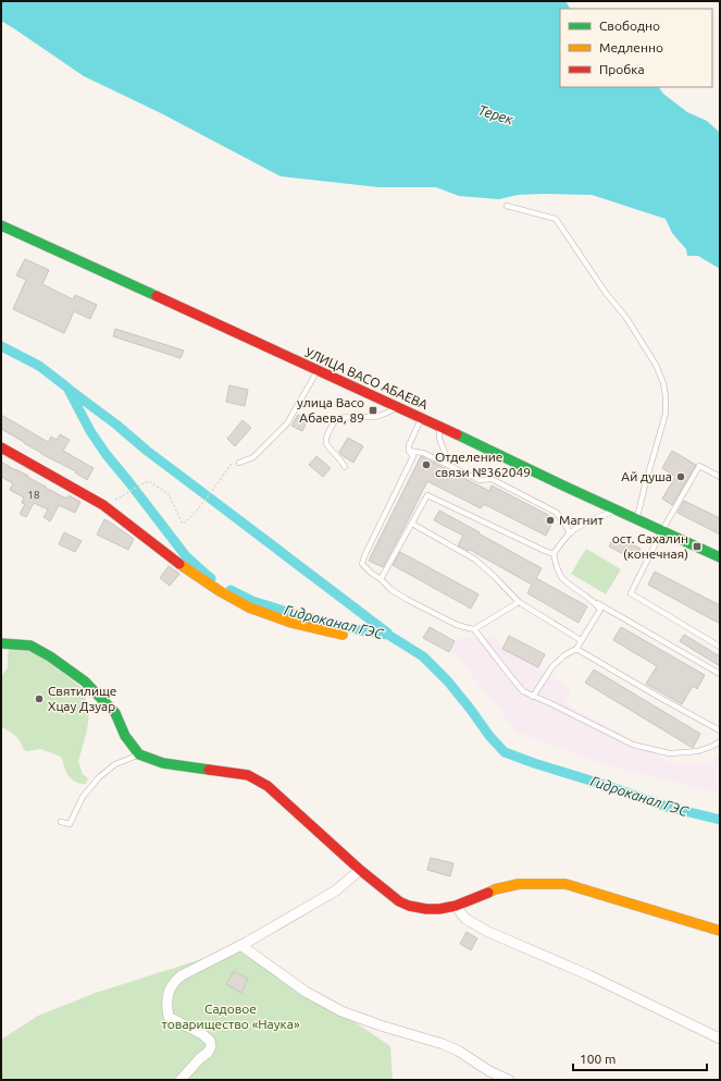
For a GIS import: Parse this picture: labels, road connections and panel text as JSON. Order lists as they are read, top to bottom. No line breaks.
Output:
{"streets":{"street":["УЛИЦА ВАСО АБАЕВА"]},"water":["Терек","Гидроканал ГЭС"],"parks":["Садовое товарищество «Наука»"],"places":{"transit":["улица Васо Абаева, 89","ост. Сахалин (конечная)"],"other":["Отделение связи №362049","Ай душа","Магнит","Святилище Хцау Дзуар"]},"house_numbers":["18"],"legend":["Свободно","Медленно","Пробка"],"scale_bar":"100 m"}
